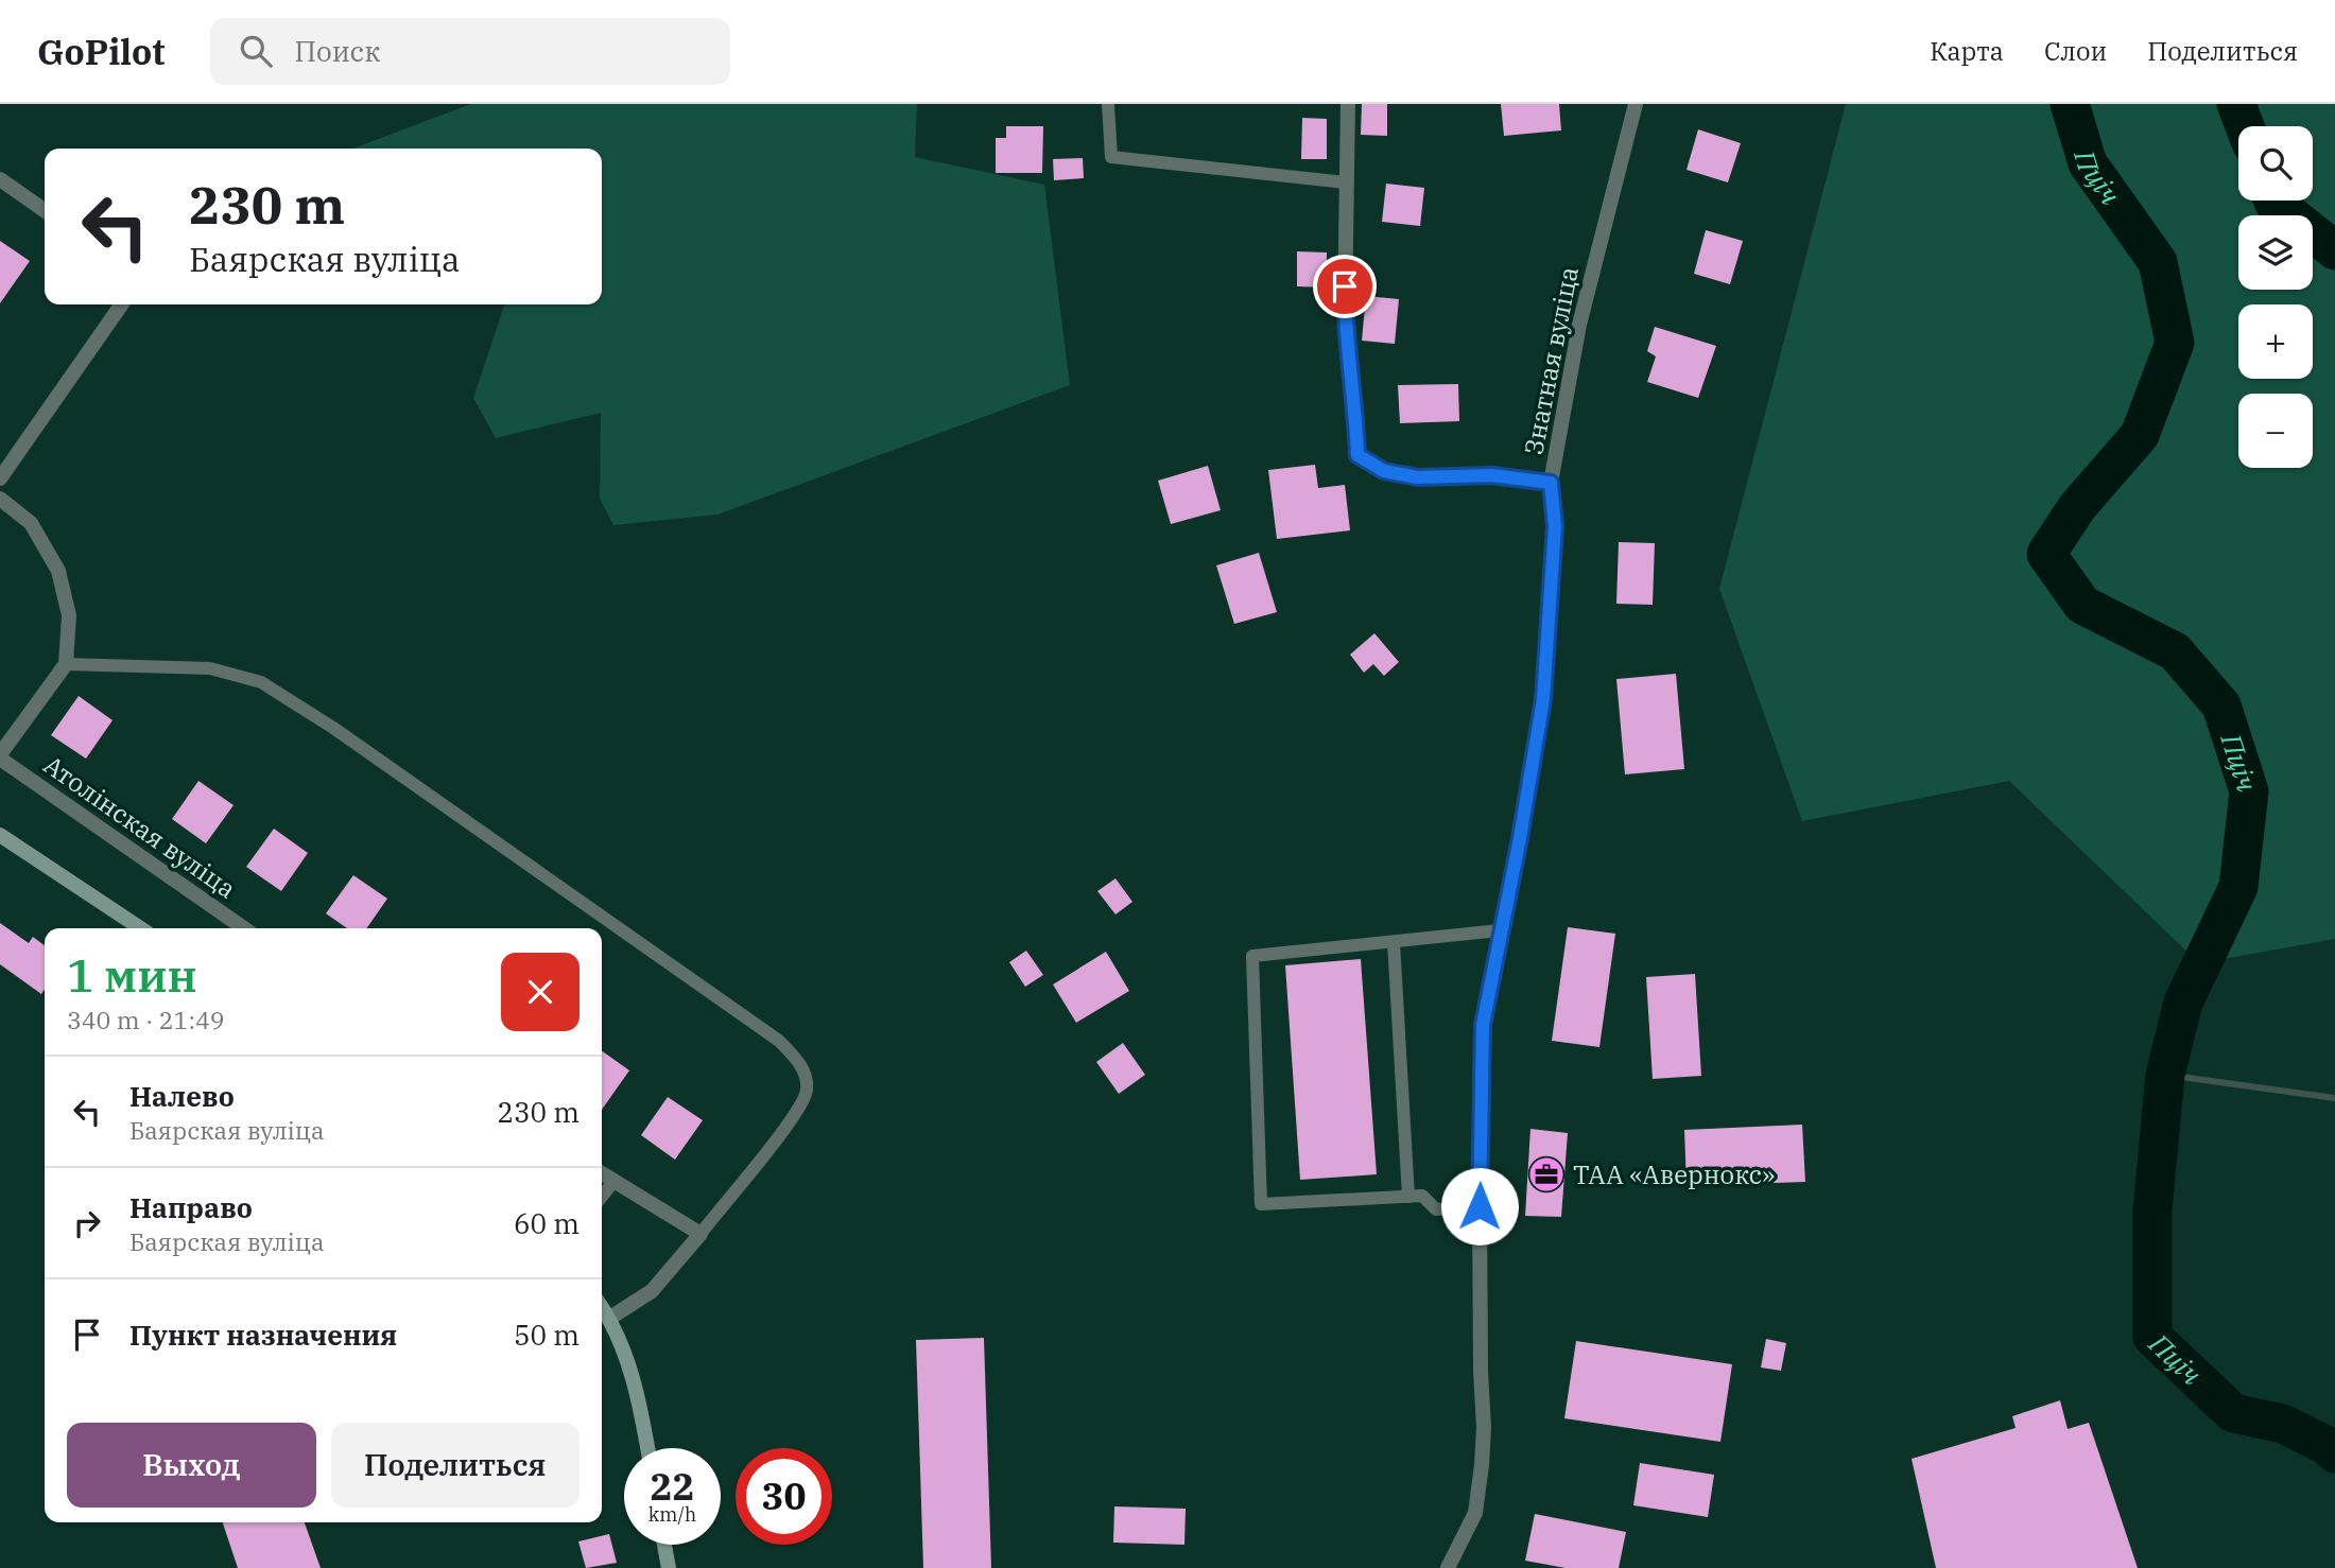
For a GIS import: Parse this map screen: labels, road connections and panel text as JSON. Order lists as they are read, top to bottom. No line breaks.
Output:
{"streets":{"street":["Знатная вуліца","Атолінская вуліца"]},"water":["Пціч"],"places":{"office":["ТАА «Авернокс»"]},"page":{"header":"GoPilot","search":"Поиск","nav":["Карта","Слои","Поделиться"],"map_buttons":["+","−"],"turn":["230 m","Баярская вуліца"],"heading":["1 мин","340 m · 21:49"],"list":[{"name":"Налево","note":"Баярская вуліца","value":"230 m"},{"name":"Направо","note":"Баярская вуліца","value":"60 m"},{"name":"Пункт назначения","value":"50 m"}],"buttons":["Выход","Поделиться"],"speed":"22 km/h","limit":"30"}}
